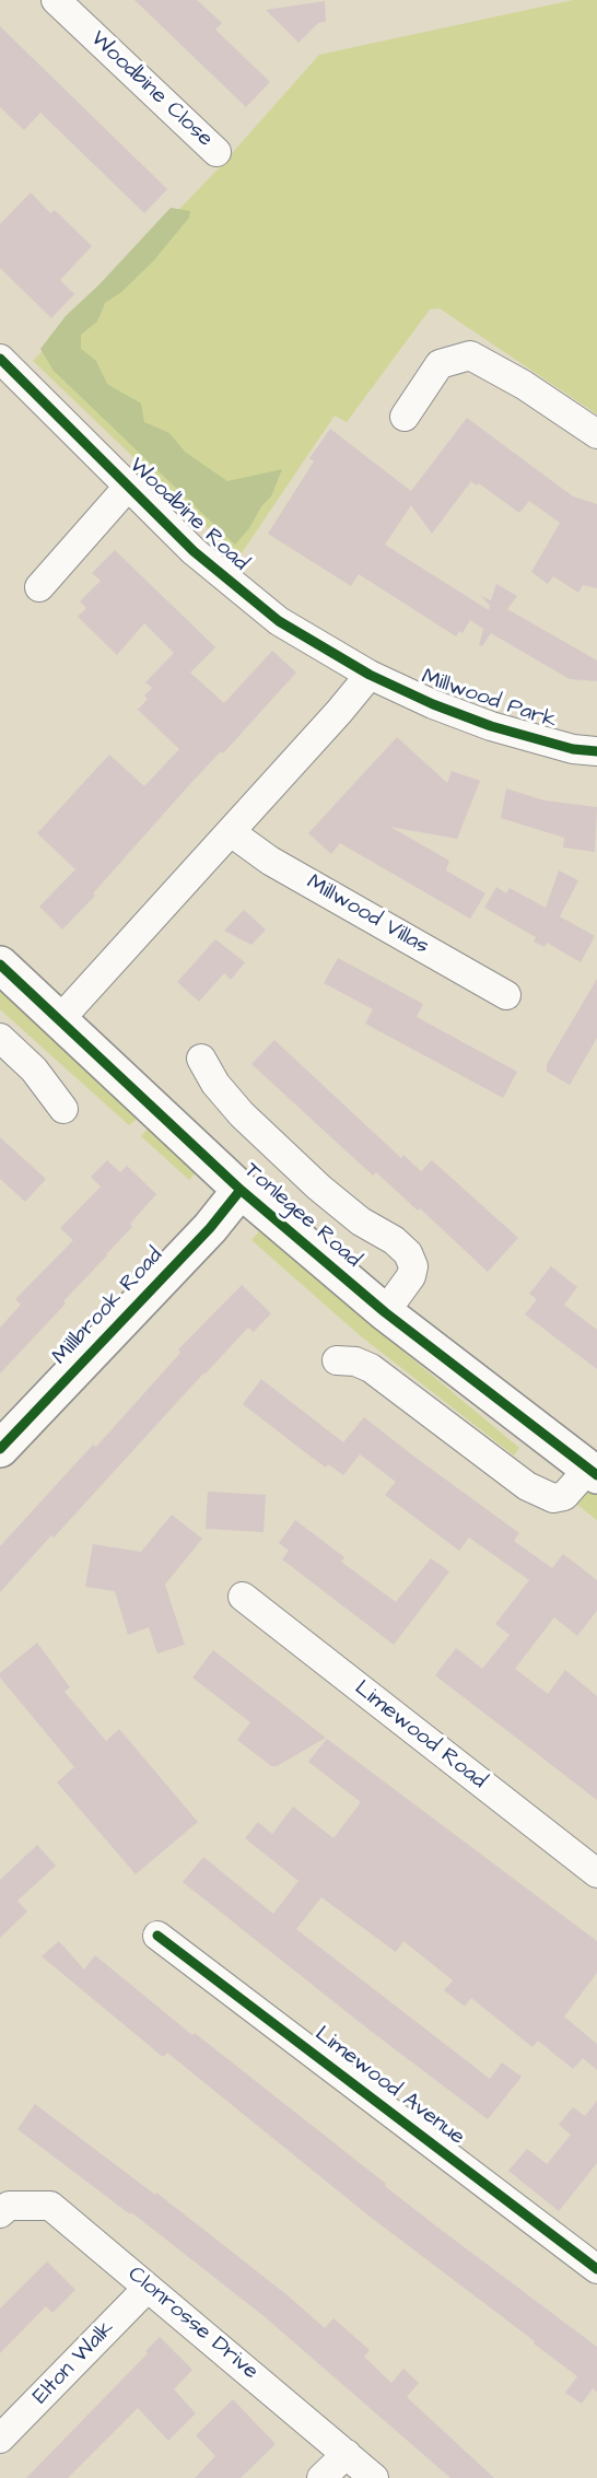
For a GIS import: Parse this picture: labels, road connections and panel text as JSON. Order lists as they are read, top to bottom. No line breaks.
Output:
{"streets":{"main road":["Tonlegee Road","Millbrook Road"],"street":["Woodbine Close","Woodbine Road","Millwood Park","Millwood Villas","Limewood Road","Limewood Avenue","Clonrosse Drive","Elton Walk"]},"crossings":[["Woodbine Road","Millwood Park"],["Tonlegee Road","Millbrook Road"],["Clonrosse Drive","Elton Walk"]]}
